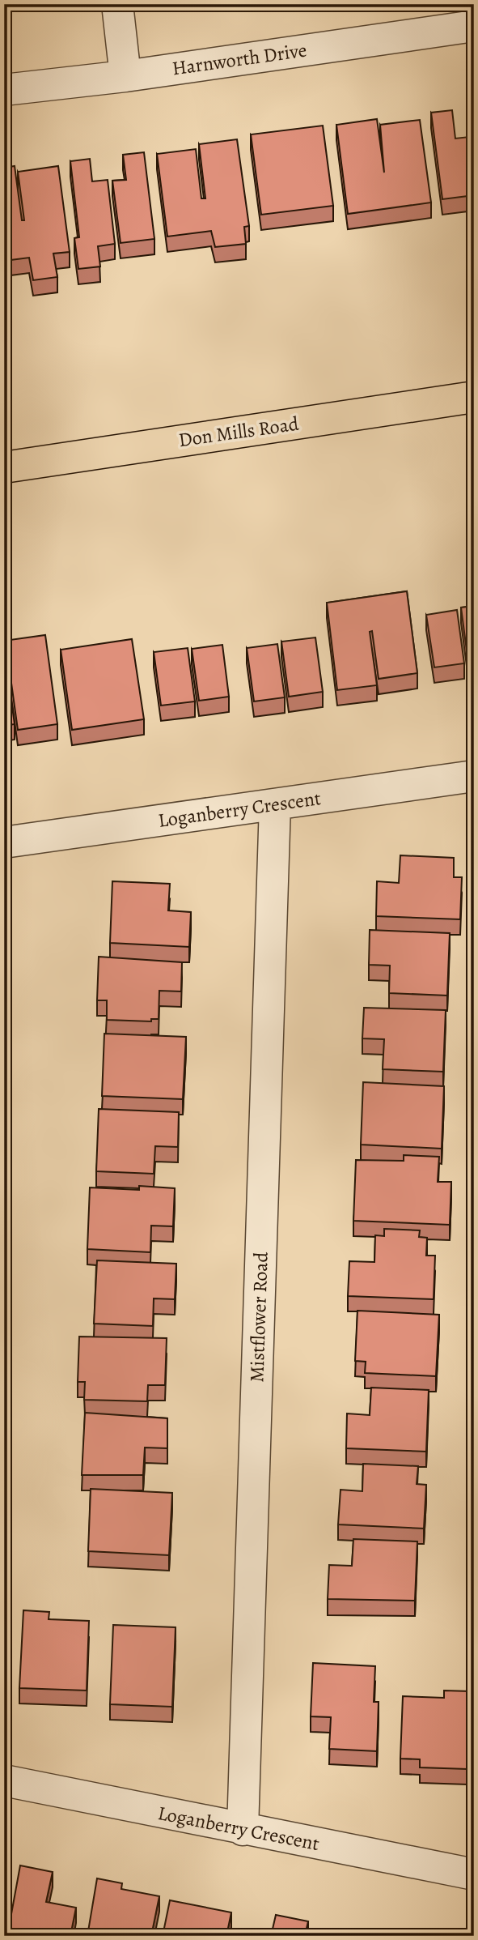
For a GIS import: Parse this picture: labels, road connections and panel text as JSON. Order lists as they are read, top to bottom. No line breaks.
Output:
{"streets":{"main road":["Don Mills Road"],"street":["Harnworth Drive","Loganberry Crescent","Mistflower Road"]},"crossings":[["Loganberry Crescent","Mistflower Road"]]}
